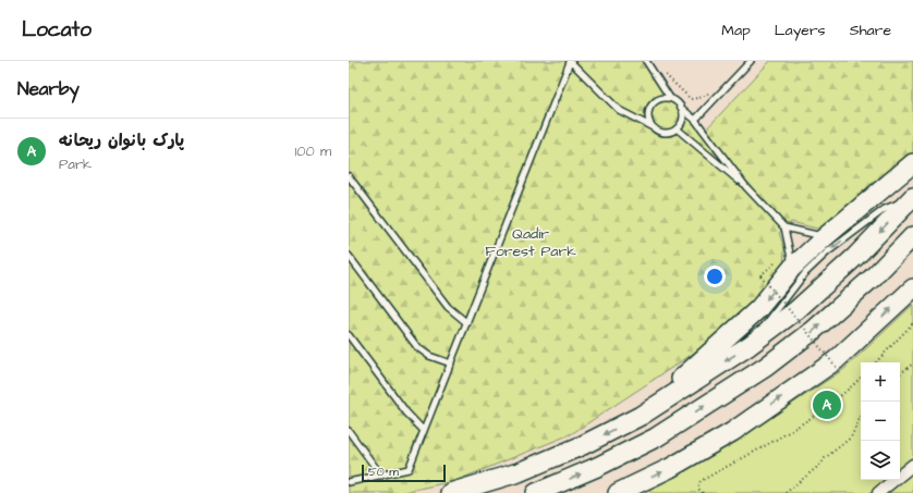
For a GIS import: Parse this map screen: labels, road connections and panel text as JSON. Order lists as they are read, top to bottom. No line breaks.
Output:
{"parks":["Qadir Forest Park"],"scale_bar":"50 m","page":{"header":"Locato","nav":["Map","Layers","Share"],"heading":"Nearby","list":[{"mark":"A","name":"پارک بانوان ریحانه","note":"Park","value":"100 m"}],"map_buttons":["+","−"],"pins":"A","scale":"50 m"}}
